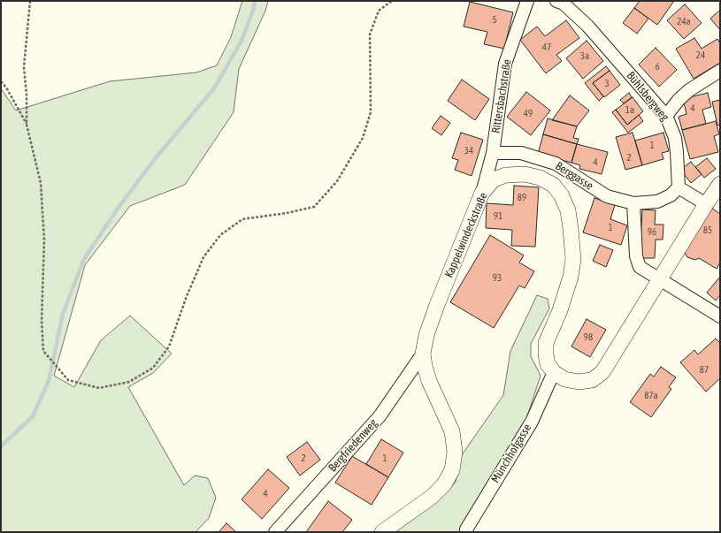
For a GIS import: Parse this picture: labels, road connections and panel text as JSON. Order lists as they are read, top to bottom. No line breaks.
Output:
{"streets":{"street":["Rittersbachstraße","Bühlsbergweg","Berggasse","Kappelwindeckstraße","Bergfriedenweg","Münchhofgasse"]},"crossings":[["Rittersbachstraße","Berggasse"],["Rittersbachstraße","Kappelwindeckstraße"],["Bühlsbergweg","Berggasse"],["Kappelwindeckstraße","Bergfriedenweg"],["Kappelwindeckstraße","Münchhofgasse"]],"house_numbers":["5","24a","47","24","3a","6","3","4","1a","49","1","34","2","4","89","91","1","85","96","93","98","87","87a","2","1","4"]}
